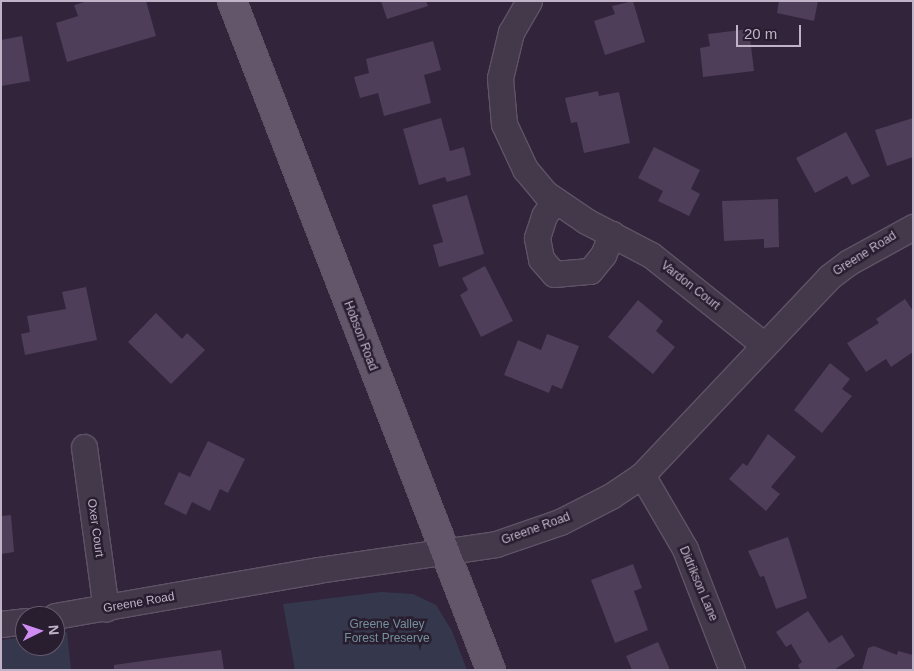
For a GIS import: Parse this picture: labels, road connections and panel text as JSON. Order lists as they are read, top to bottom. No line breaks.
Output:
{"streets":{"main road":["Hobson Road"],"street":["Greene Road","Vardon Court","Oxer Court","Didrikson Lane"]},"crossings":[["Greene Road","Vardon Court"],["Greene Road","Hobson Road"],["Greene Road","Oxer Court"],["Greene Road","Didrikson Lane"]],"parks":["Greene Valley Forest Preserve"],"scale_bar":"20 m","north":"right"}
